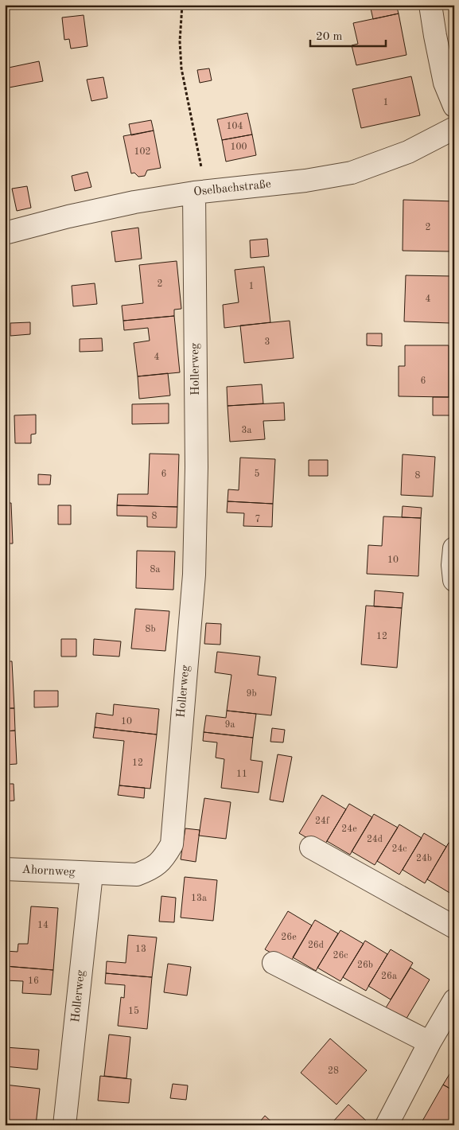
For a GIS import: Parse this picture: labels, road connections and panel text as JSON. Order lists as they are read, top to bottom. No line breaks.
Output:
{"streets":{"street":["Oselbachstraße","Hollerweg","Ahornweg"]},"crossings":[["Oselbachstraße","Hollerweg"],["Hollerweg","Ahornweg"]],"house_numbers":["1","104","100","102","2","2","1","4","3","4","6","3a","6","5","8","8","7","10","8a","8b","12","9b","10","9a","12","11","24f","24e","24d","24c","24b","13a","14","26e","26d","13","26c","26b","26a","16","15","28"],"scale_bar":"20 m"}
